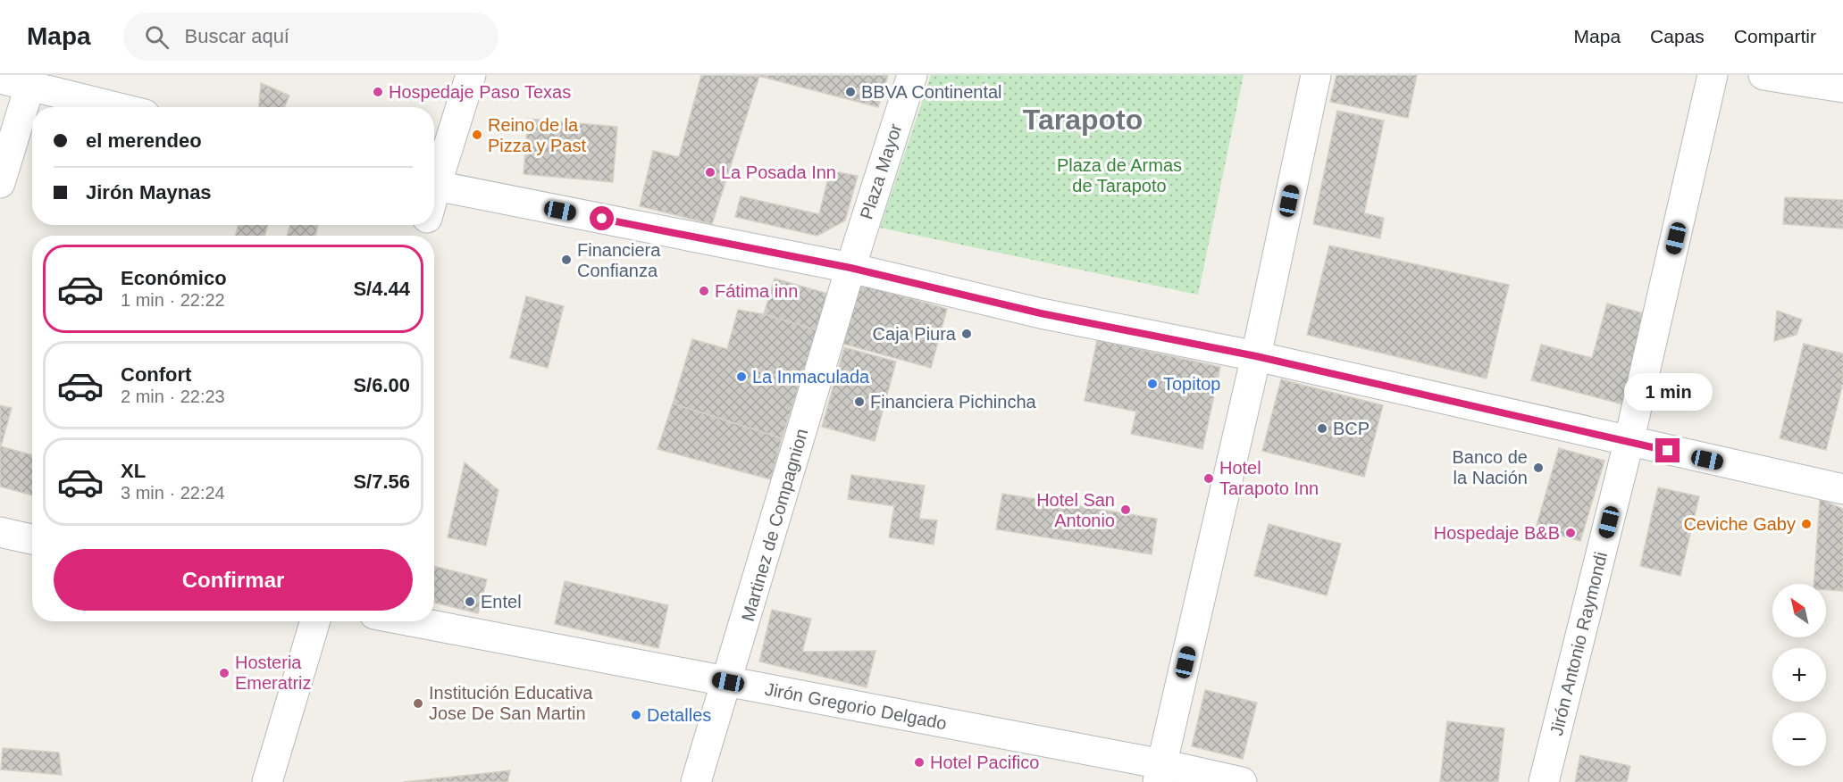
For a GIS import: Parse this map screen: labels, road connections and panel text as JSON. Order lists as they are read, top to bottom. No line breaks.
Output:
{"streets":{"street":["Plaza Mayor","Martinez de Compagnion","Jirón Antonio Raymondi","Jirón Gregorio Delgado"]},"crossings":[["Plaza Mayor","Martinez de Compagnion"],["Martinez de Compagnion","Jirón Gregorio Delgado"]],"districts":["Tarapoto"],"parks":["Plaza de Armas de Tarapoto"],"places":["Hospedaje Paso Texas","BBVA Continental","Reino de la Pizza y Past","La Posada Inn","Financiera Confianza","Fátima inn","Caja Piura","La Inmaculada","Topitop","Financiera Pichincha","BCP","Banco de la Nación","Hotel Tarapoto Inn","Hotel San Antonio","Ceviche Gaby","Hospedaje B&B","Entel","Hosteria Emeratriz","Institución Educativa Jose De San Martin","Detalles","Hotel Pacifico"],"north":"top left","page":{"header":"Mapa","search":"Buscar aquí","nav":["Mapa","Capas","Compartir"],"banner":["el merendeo","Jirón Maynas"],"list":[{"name":"Económico","note":"1 min · 22:22","value":"S/4.44"},{"name":"Confort","note":"2 min · 22:23","value":"S/6.00"},{"name":"XL","note":"3 min · 22:24","value":"S/7.56"}],"bubble":"1 min","buttons":"Confirmar","map_buttons":["+","−"]}}
